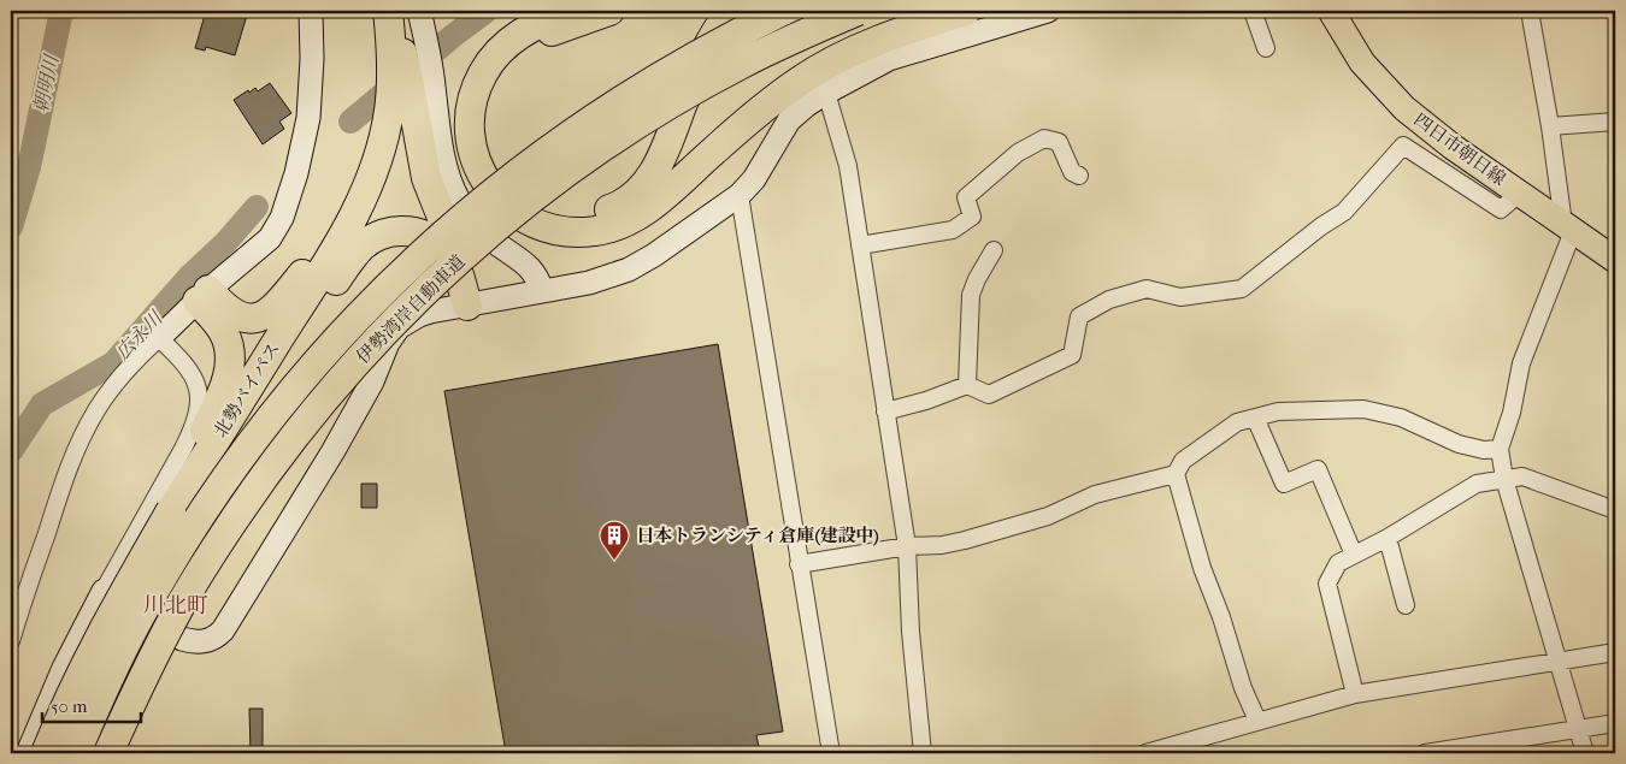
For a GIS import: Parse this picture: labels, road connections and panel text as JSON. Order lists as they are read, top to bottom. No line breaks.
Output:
{"streets":{"highway":["伊勢湾岸自動車道","北勢バイパス"],"main road":["四日市朝日線"]},"districts":["川北町"],"water":["朝明川","広永川"],"places":{"building":["日本トランシティ倉庫(建設中)"]},"scale_bar":"50 m"}
